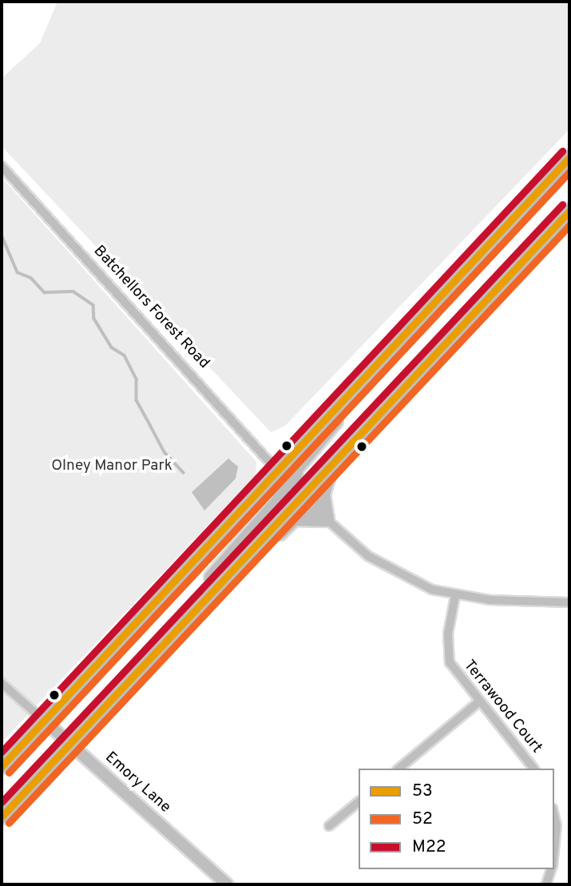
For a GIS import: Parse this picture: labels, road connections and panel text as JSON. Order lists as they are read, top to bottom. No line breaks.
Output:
{"streets":{"street":["Batchellors Forest Road","Terrawood Court","Emory Lane"]},"parks":["Olney Manor Park"],"lines":["transit line M22","transit line 53","transit line 52"],"legend":["53","52","M22"]}
